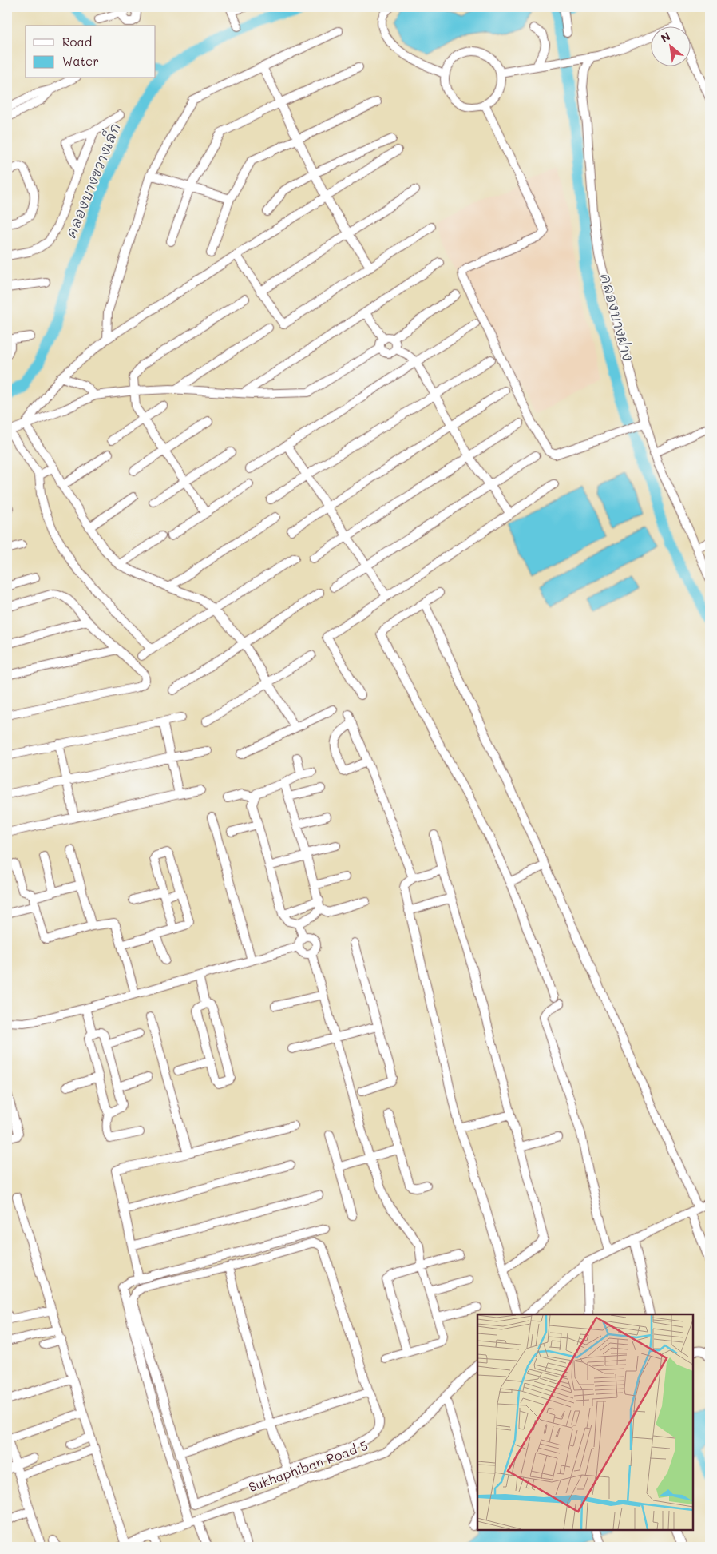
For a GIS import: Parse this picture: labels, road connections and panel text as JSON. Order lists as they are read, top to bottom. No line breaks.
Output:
{"streets":{"street":["Sukhaphiban Road 5"]},"water":["คลองบางขวางเล็ก","คลองบางฝาง"],"legend":["Road","Water"],"north":"top left"}
